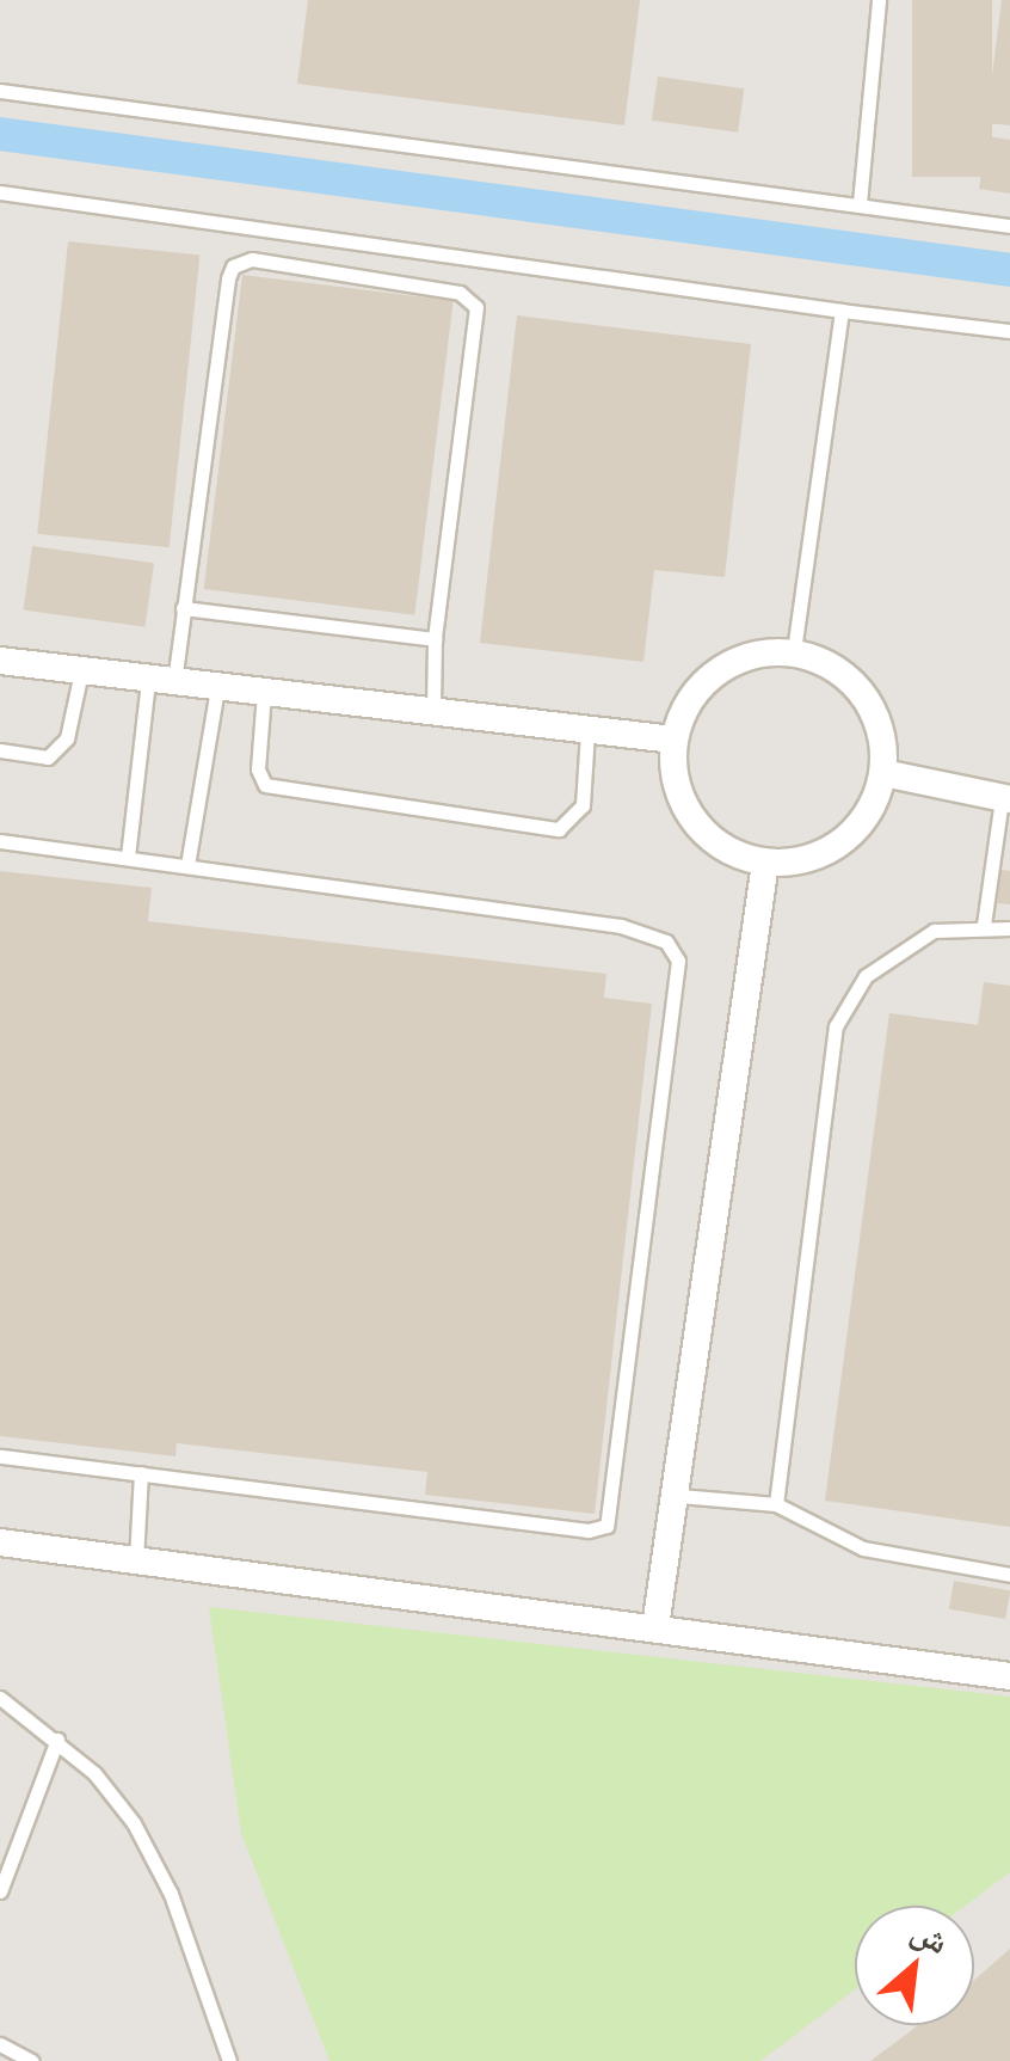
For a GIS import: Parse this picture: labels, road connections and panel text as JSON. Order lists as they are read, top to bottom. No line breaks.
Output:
{"north":"top right"}
